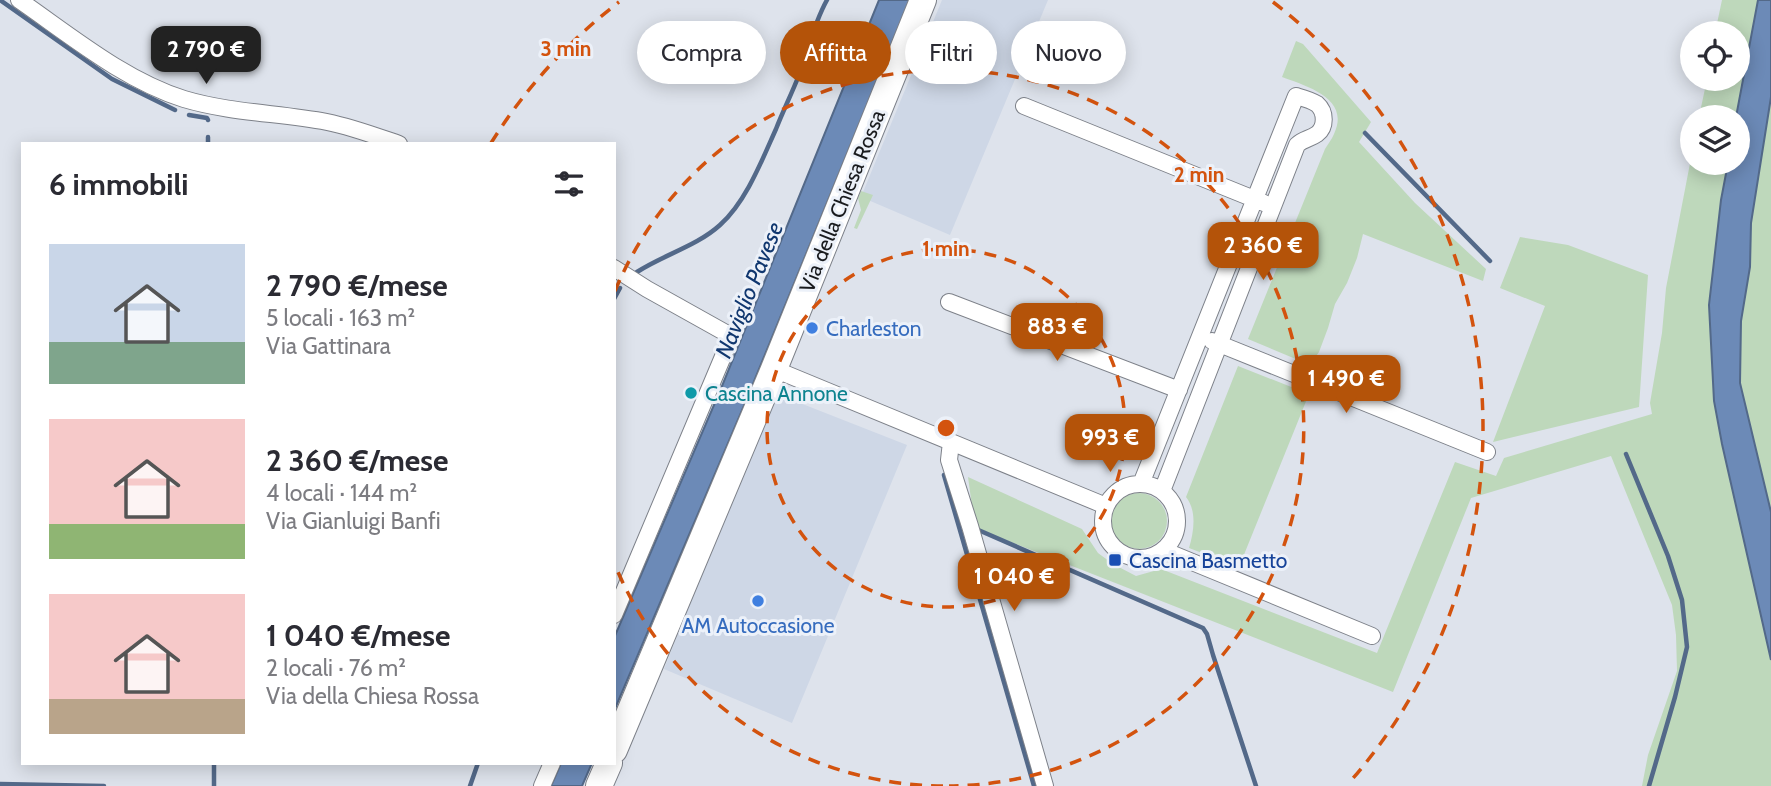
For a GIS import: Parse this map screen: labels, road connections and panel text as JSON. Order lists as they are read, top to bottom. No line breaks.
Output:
{"streets":{"main road":["Via della Chiesa Rossa"]},"water":["Naviglio Pavese"],"places":{"other":["Charleston","Cascina Annone","AM Autoccasione"],"transit":["Cascina Basmetto"]},"page":{"chip":["Compra","Affitta","Filtri","Nuovo"],"price":["2 790 €","2 360 €","883 €","1 490 €","993 €","1 040 €"],"heading":"6 immobili","list":[{"name":"2 790 €/mese","note":"5 locali · 163 m² · Via Gattinara"},{"name":"2 360 €/mese","note":"4 locali · 144 m² · Via Gianluigi Banfi"},{"name":"1 040 €/mese","note":"2 locali · 76 m² · Via della Chiesa Rossa"}]},"rings":["3 min","2 min","1 min"]}
